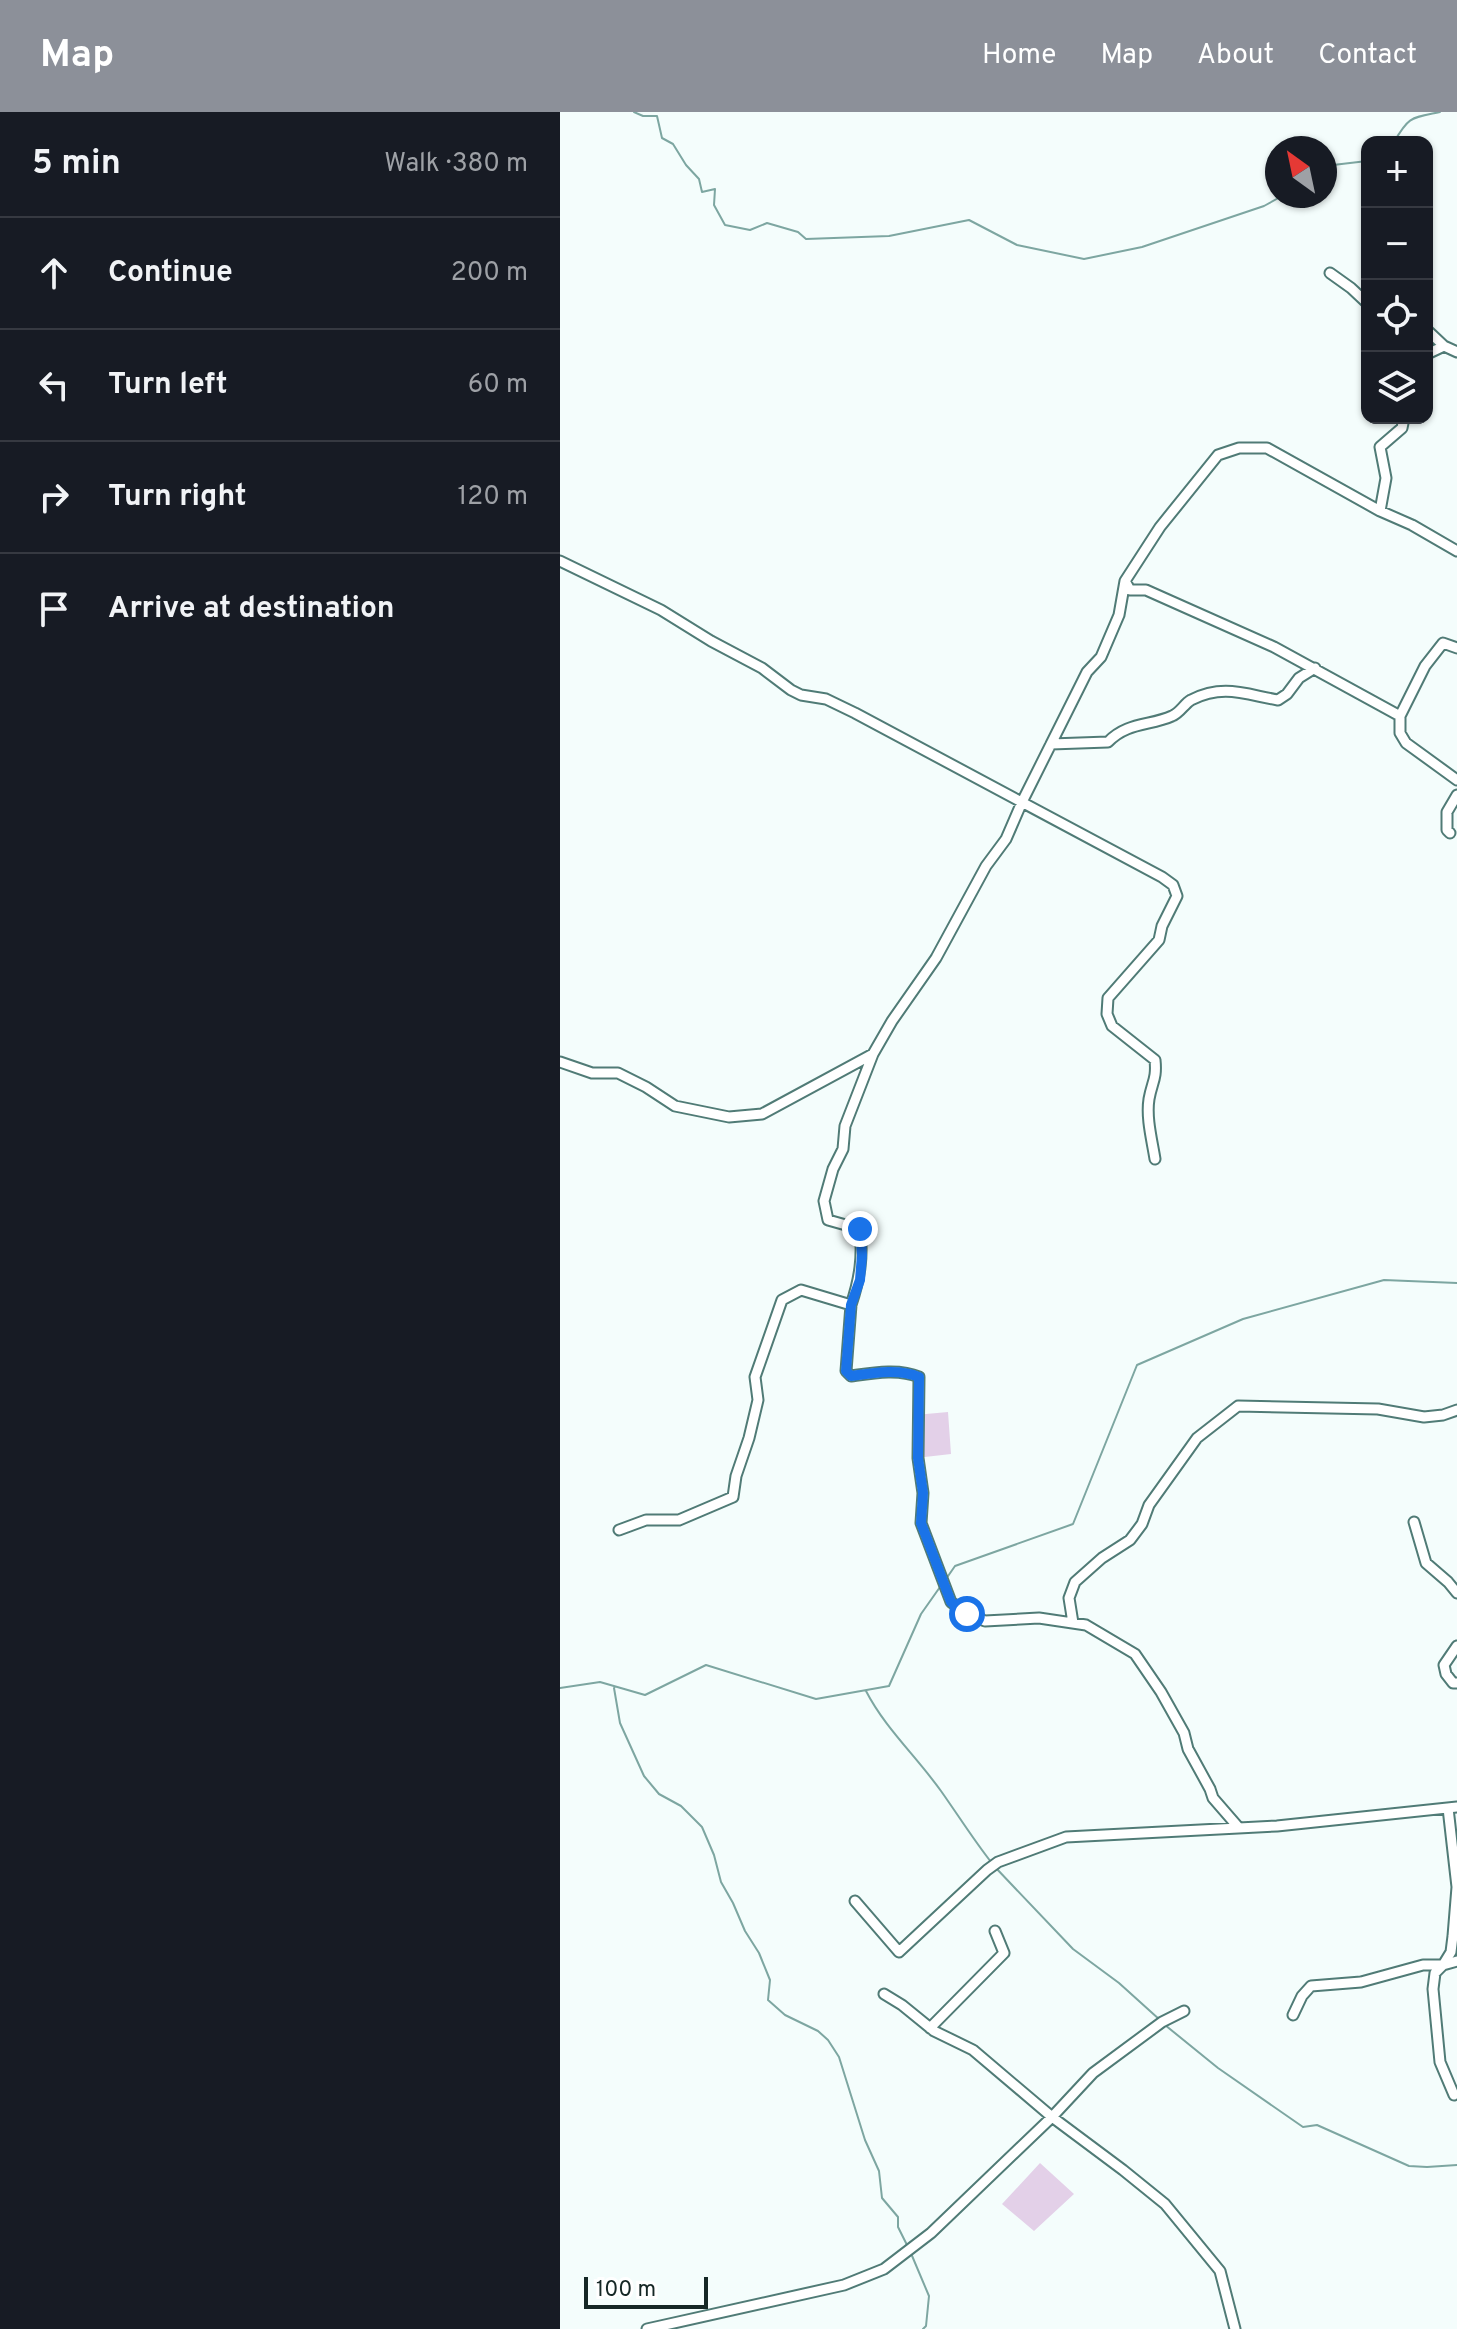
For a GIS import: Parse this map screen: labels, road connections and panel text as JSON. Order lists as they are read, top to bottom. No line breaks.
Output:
{"scale_bar":"100 m","north":"top left","page":{"header":"Map","nav":["Home","Map","About","Contact"],"heading":["5 min","Walk · 380 m"],"map_buttons":["+","−"],"list":[["Continue","200 m"],["Turn left","60 m"],["Turn right","120 m"],"Arrive at destination"],"scale":"100 m"}}
